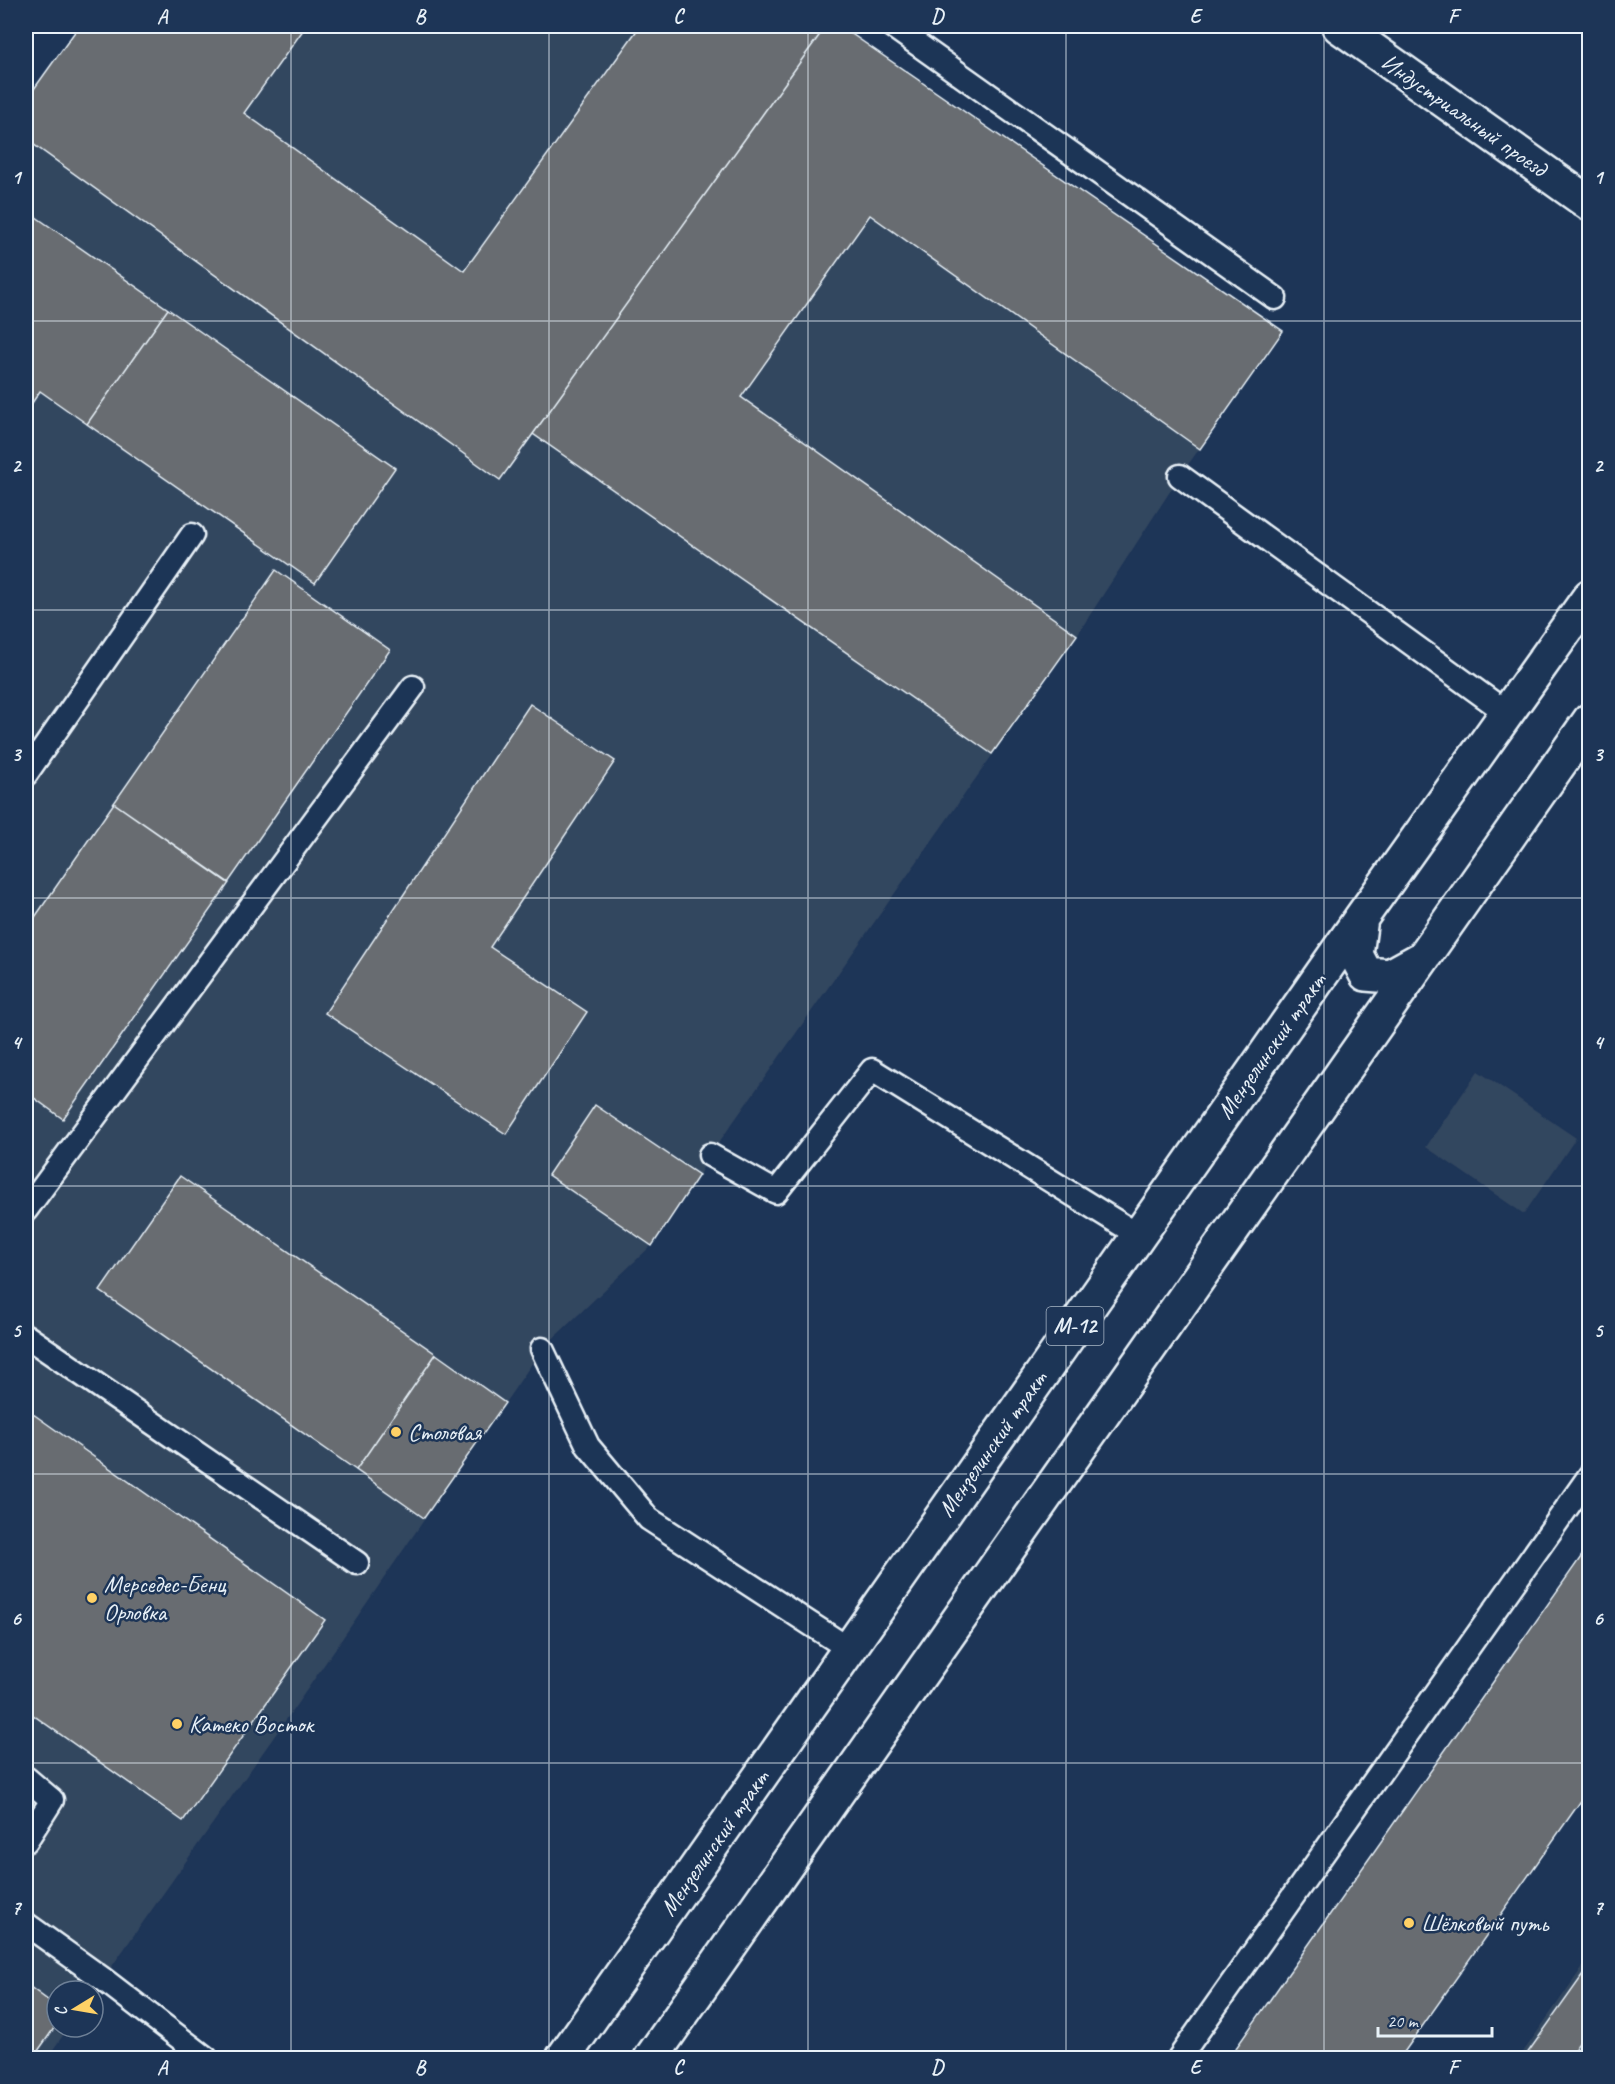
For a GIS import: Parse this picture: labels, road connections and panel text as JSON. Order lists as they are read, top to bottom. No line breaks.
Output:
{"streets":{"main road":["Индустриальный проезд","Мензелинский тракт","М-12"]},"places":["Столовая","Мерседес-Бенц Орловка","Катеко Восток","Шёлковый путь"],"scale_bar":"20 m","north":"left","grid":{"columns":["A","B","C","D","E","F"],"rows":["1","2","3","4","5","6","7"]}}
